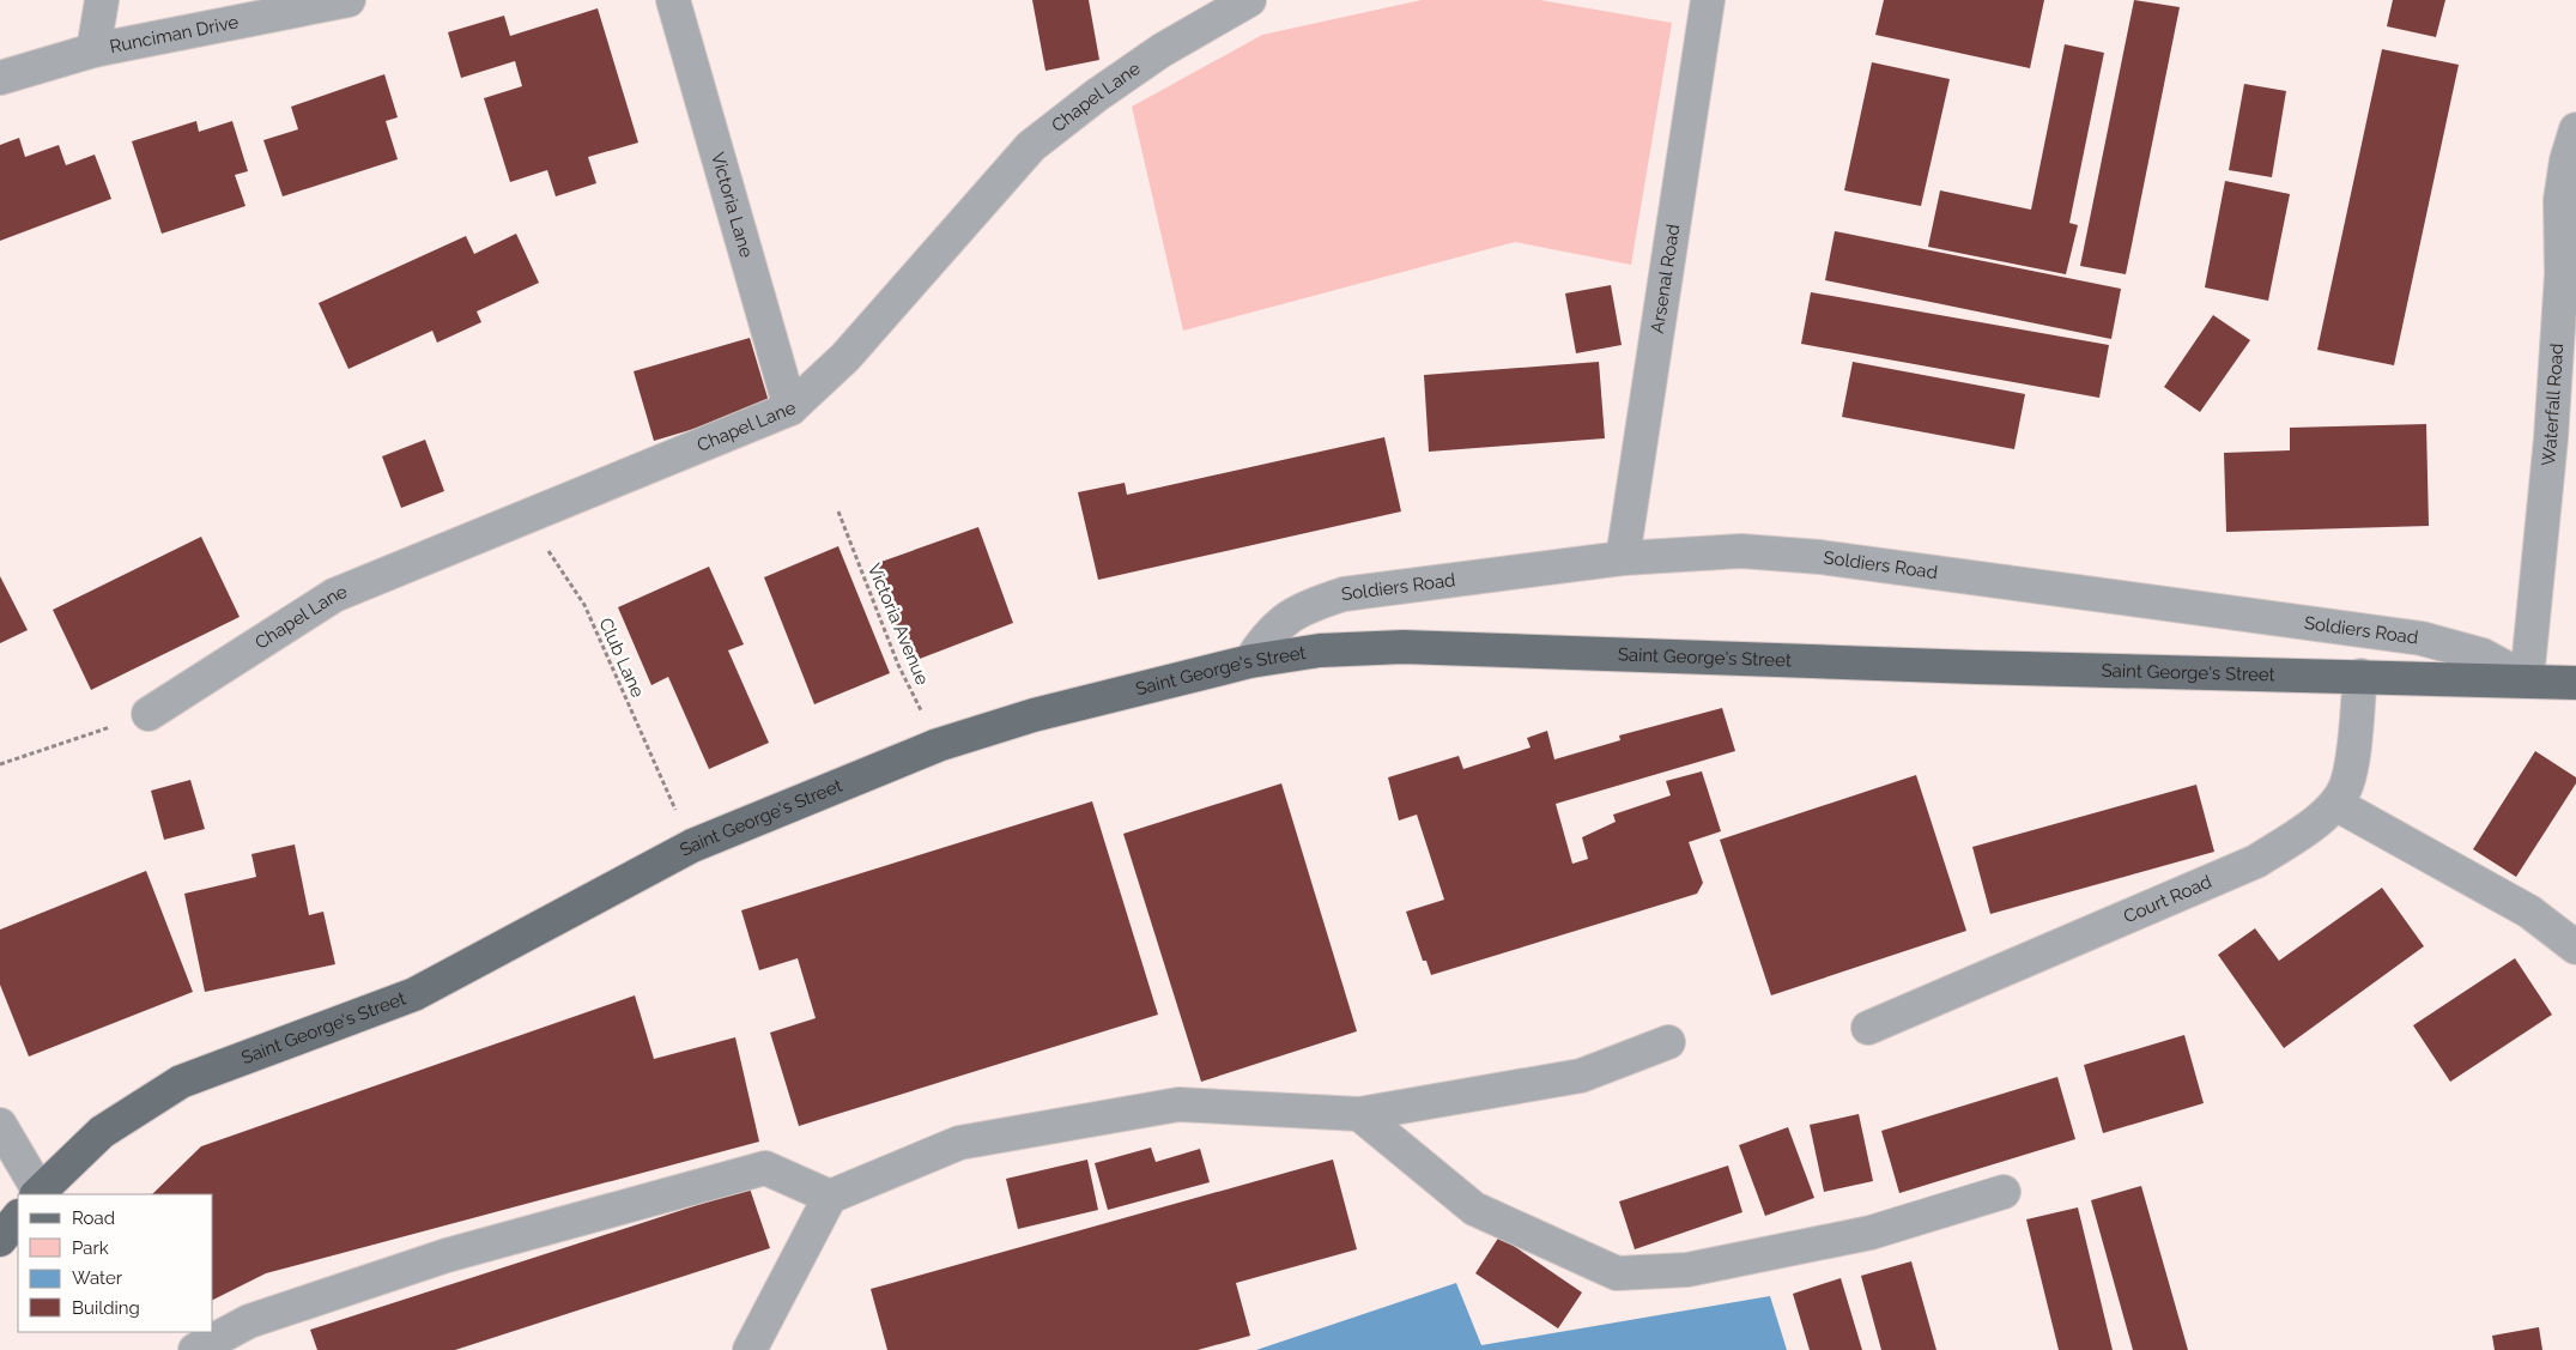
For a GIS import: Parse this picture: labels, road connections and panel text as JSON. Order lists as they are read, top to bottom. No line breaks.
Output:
{"streets":{"main road":["Saint George's Street"],"street":["Runciman Drive","Chapel Lane","Victoria Lane","Arsenal Road","Waterfall Road","Soldiers Road","Court Road"],"path":["Victoria Avenue","Club Lane"]},"crossings":[["Chapel Lane","Victoria Lane"],["Arsenal Road","Soldiers Road"],["Waterfall Road","Soldiers Road"],["Waterfall Road","Saint George's Street"],["Soldiers Road","Saint George's Street"],["Victoria Avenue","Saint George's Street"],["Saint George's Street","Club Lane"],["Saint George's Street","Court Road"]],"legend":["Road","Park","Water","Building"]}
